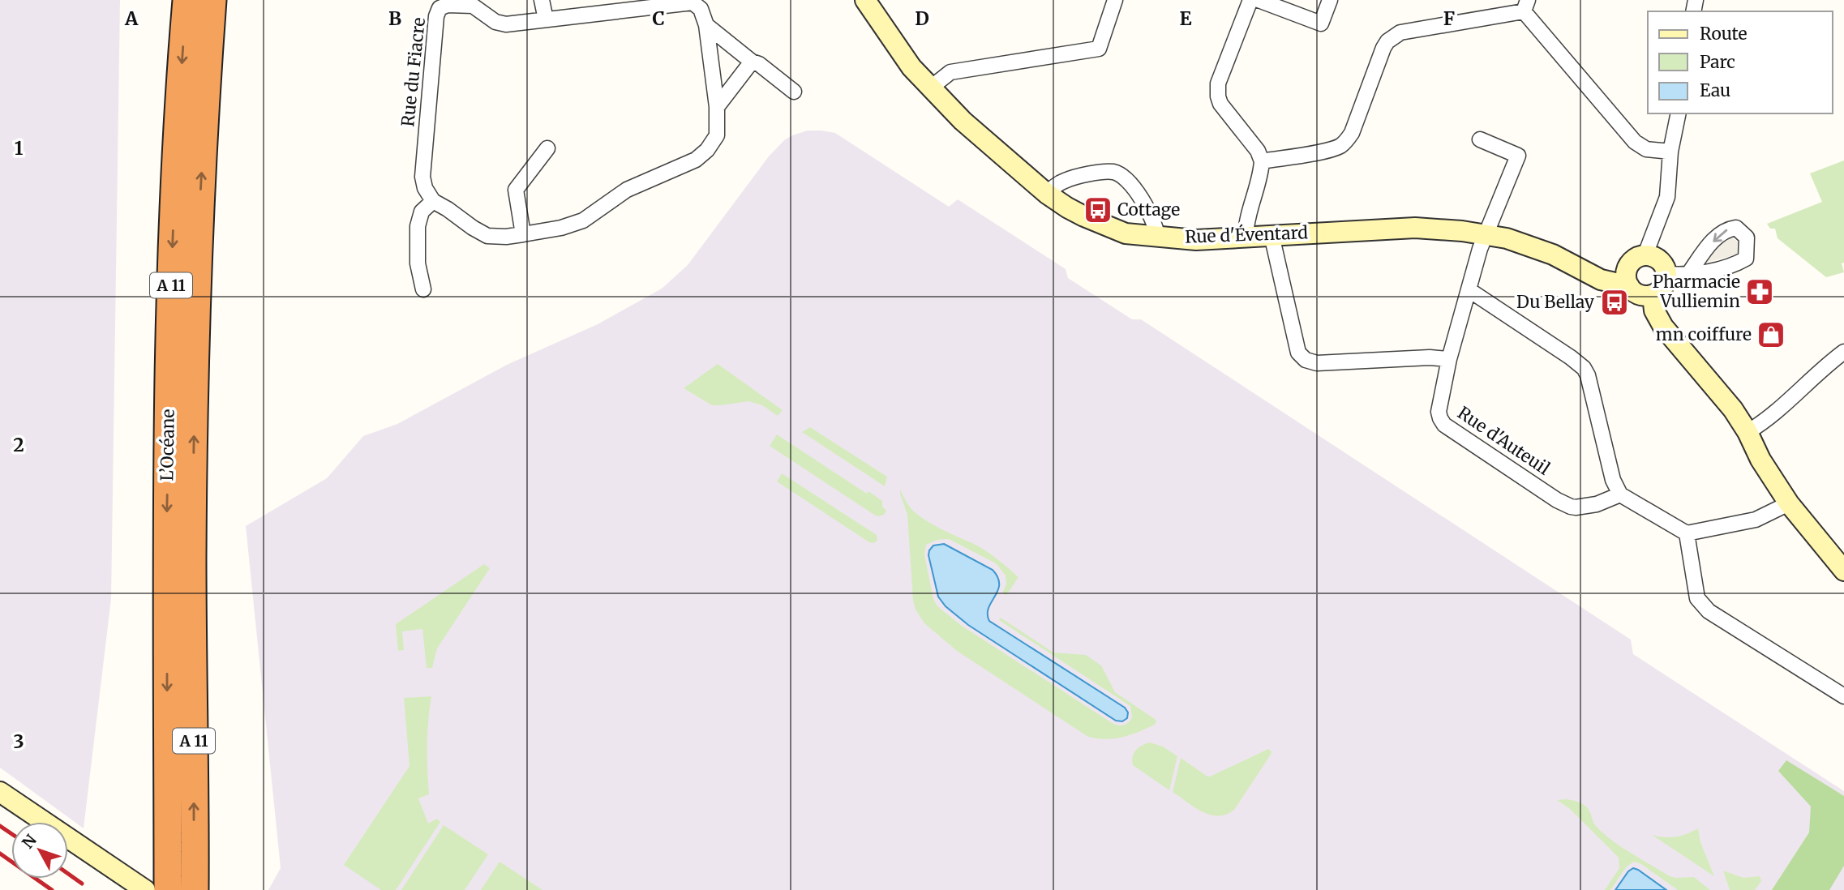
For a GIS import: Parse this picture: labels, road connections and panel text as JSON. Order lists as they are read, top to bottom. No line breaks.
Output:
{"streets":{"highway":["A 11","L’Océane"],"street":["Rue du Fiacre","Rue d'Éventard","Rue d'Auteuil"]},"crossings":[["Rue d'Éventard","Rue d'Auteuil"]],"places":{"bus stop":["Cottage","Du Bellay"],"pharmacy":["Pharmacie Vulliemin"],"shop":["mn coiffure"]},"legend":["Route","Parc","Eau"],"north":"top left","grid":{"columns":["A","B","C","D","E","F"],"rows":["1","2","3"]}}
